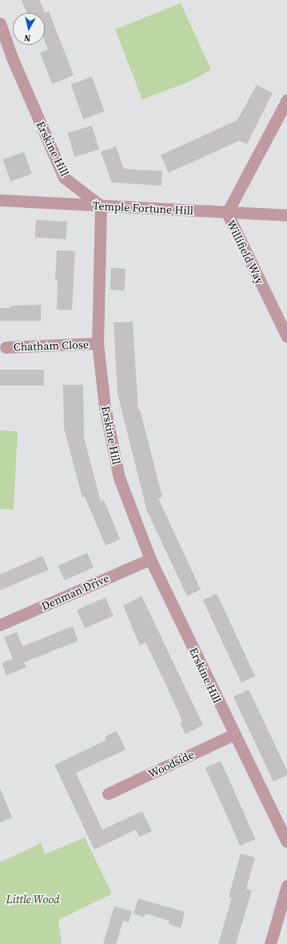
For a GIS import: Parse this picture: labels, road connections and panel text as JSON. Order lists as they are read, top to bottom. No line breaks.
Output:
{"streets":{"street":["Erskine Hill","Temple Fortune Hill","Willifield Way","Chatham Close","Denman Drive","Woodside"]},"crossings":[["Erskine Hill","Temple Fortune Hill"],["Erskine Hill","Chatham Close"],["Erskine Hill","Denman Drive"],["Erskine Hill","Woodside"],["Temple Fortune Hill","Willifield Way"]],"parks":["Little Wood"],"north":"bottom"}
